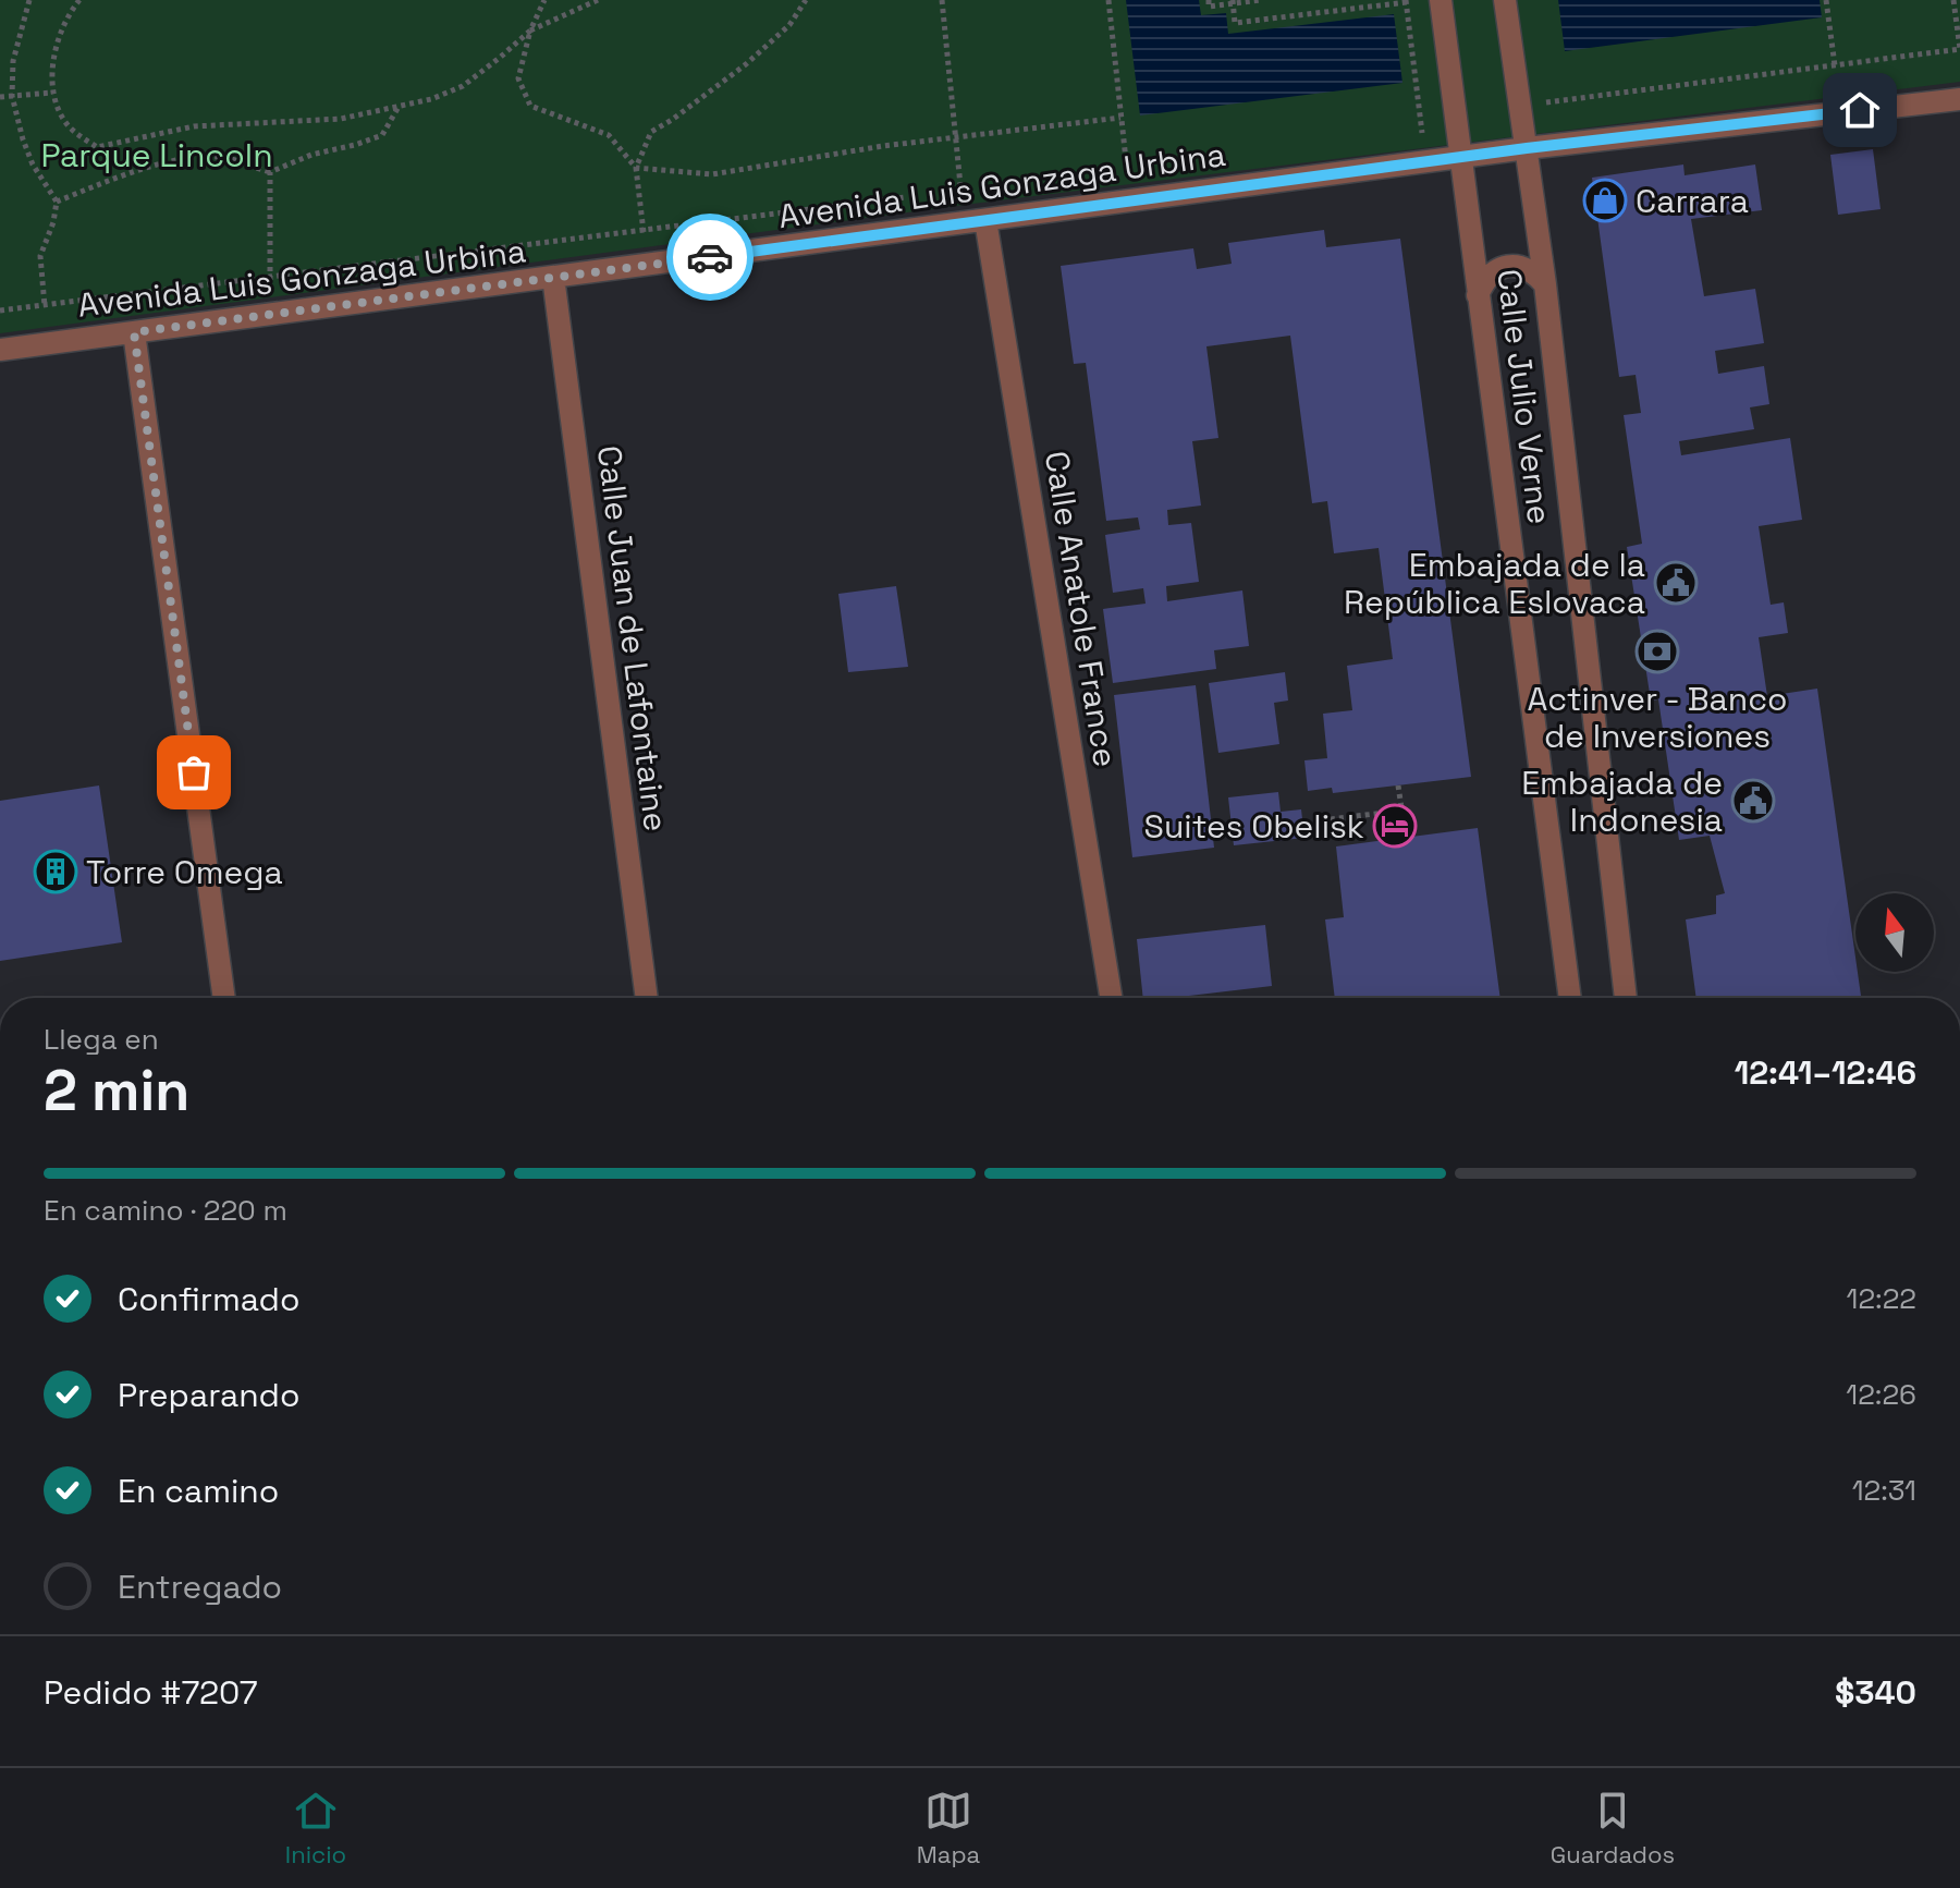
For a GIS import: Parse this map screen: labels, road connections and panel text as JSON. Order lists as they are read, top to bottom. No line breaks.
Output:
{"streets":{"street":["Avenida Luis Gonzaga Urbina","Calle Julio Verne","Calle Anatole France","Calle Juan de Lafontaine"]},"crossings":[["Avenida Luis Gonzaga Urbina","Calle Julio Verne"],["Avenida Luis Gonzaga Urbina","Calle Anatole France"],["Avenida Luis Gonzaga Urbina","Calle Juan de Lafontaine"]],"parks":["Parque Lincoln"],"places":{"shop":["Carrara"],"public building":["Embajada de la República Eslovaca","Embajada de Indonesia"],"bank":["Actinver - Banco de Inversiones"],"hotel":["Suites Obelisk"],"building":["Torre Omega"]},"north":"top","page":{"heading":["2 min","Llega en","12:41–12:46"],"panel":["Pedido #7207","$340"],"bar":"En camino · 220 m","list":[["Confirmado","12:22"],["Preparando","12:26"],["En camino","12:31"],"Entregado"],"tabs":["Inicio","Mapa","Guardados"]}}
